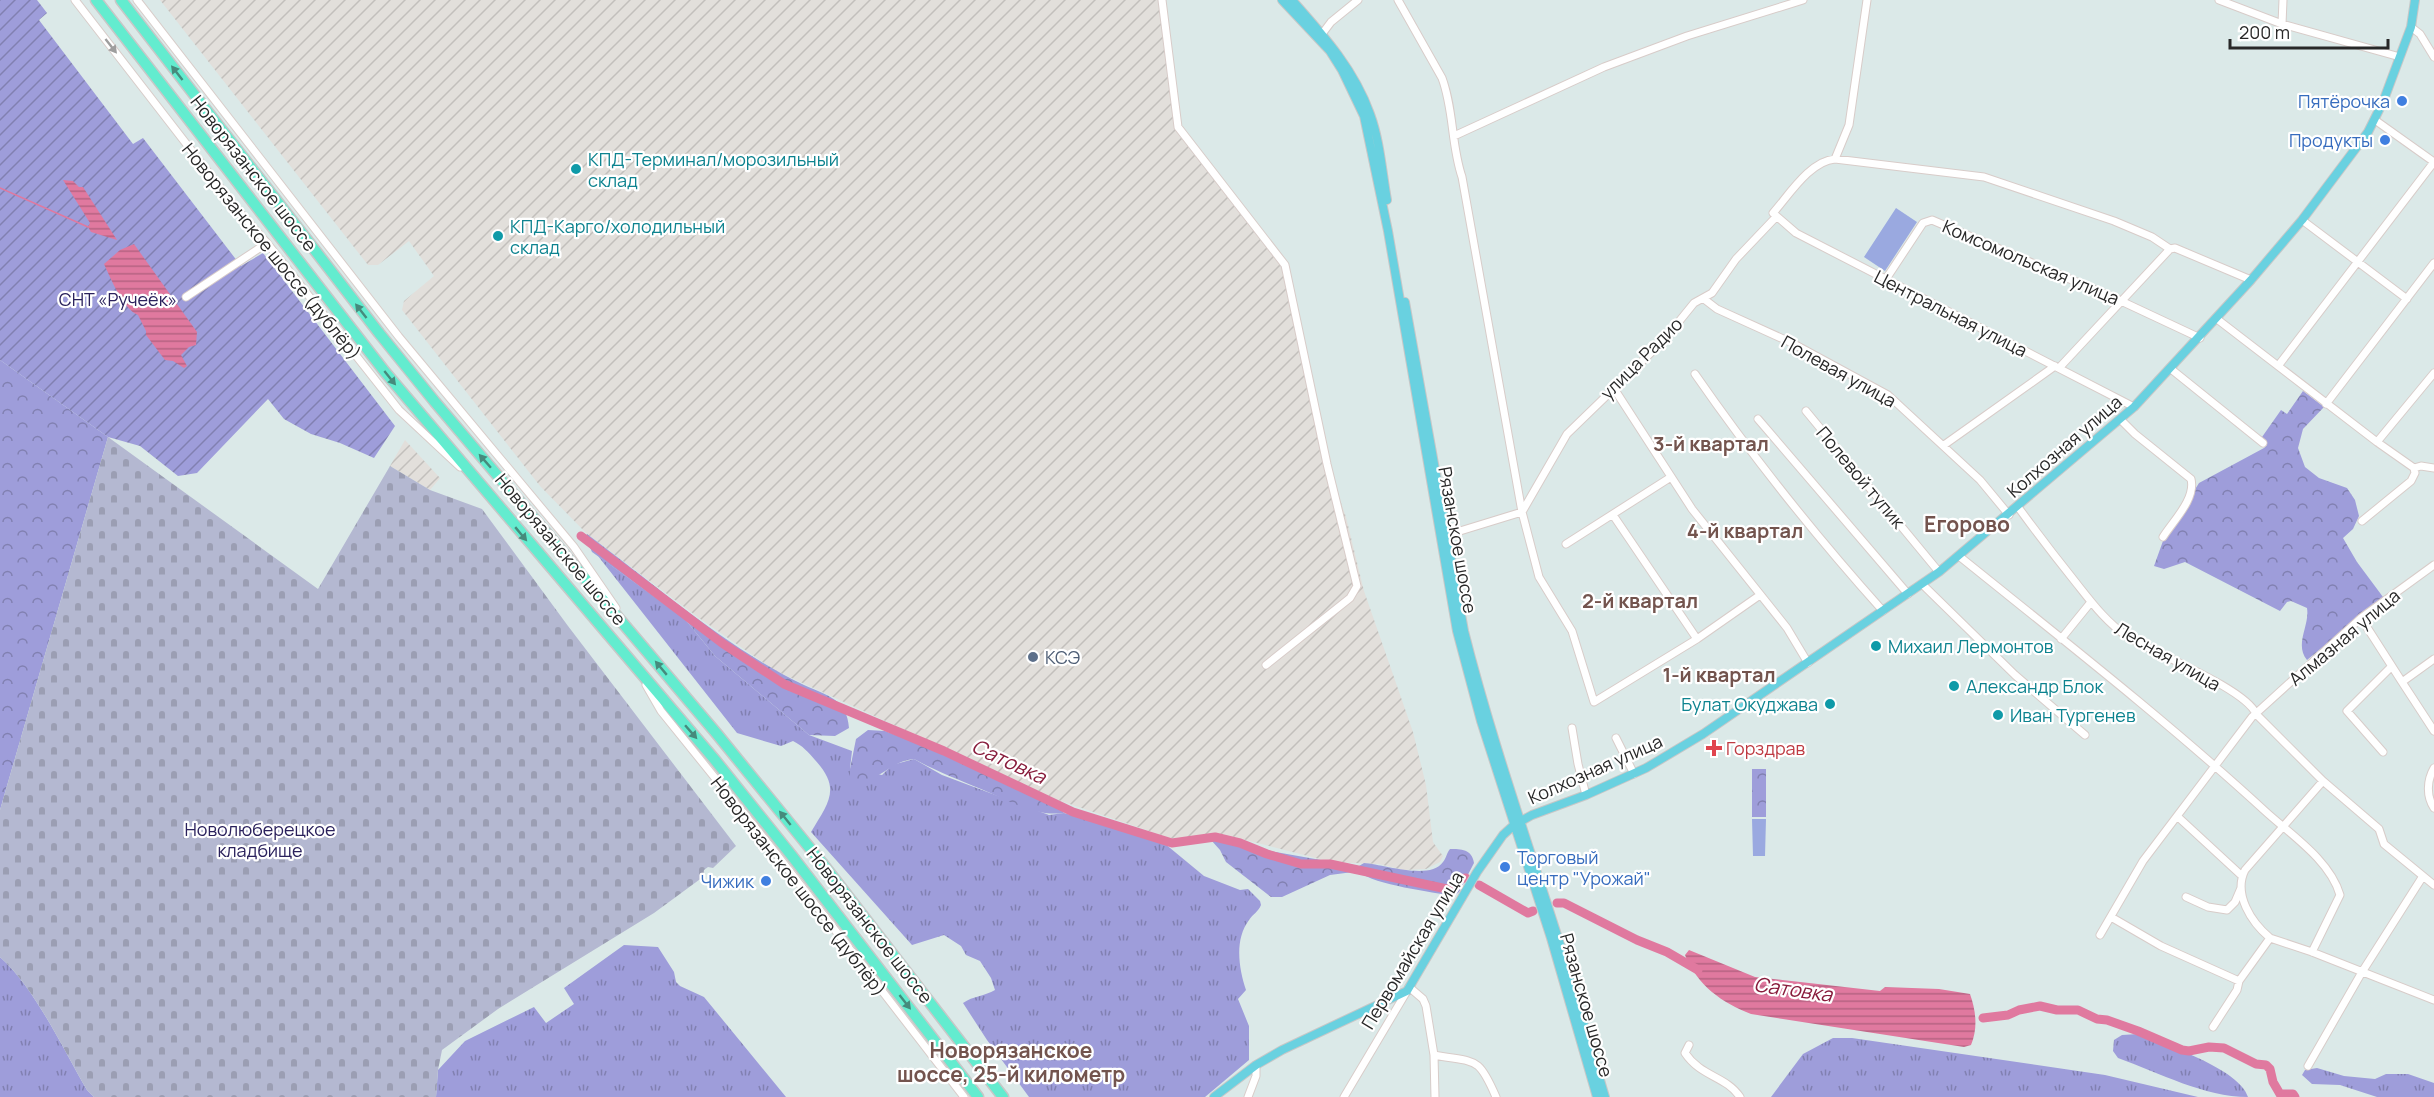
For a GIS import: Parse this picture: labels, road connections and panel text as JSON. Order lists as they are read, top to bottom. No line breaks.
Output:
{"streets":{"highway":["Новорязанское шоссе"],"main road":["Колхозная улица","Рязанское шоссе","Первомайская улица"],"street":["Новорязанское шоссе (дублёр)","Комсомольская улица","Центральная улица","улица Радио","Полевая улица","Полевой тупик","Алмазная улица","Лесная улица"]},"crossings":[["Новорязанское шоссе","Новорязанское шоссе (дублёр)"],["Комсомольская улица","Центральная улица"],["Комсомольская улица","Колхозная улица"],["Центральная улица","улица Радио"],["Центральная улица","Колхозная улица"],["улица Радио","Полевая улица"],["Полевая улица","Колхозная улица"],["Колхозная улица","Полевой тупик"],["Колхозная улица","Рязанское шоссе"],["Колхозная улица","Лесная улица"],["Колхозная улица","Первомайская улица"],["Рязанское шоссе","Первомайская улица"],["Алмазная улица","Лесная улица"]],"districts":["3-й квартал","Егорово","4-й квартал","2-й квартал","1-й квартал","Новорязанское шоссе, 25-й километр"],"water":["Сатовка"],"parks":["СНТ «Ручеёк»","Новолюберецкое кладбище"],"places":{"other":["Пятёрочка","Продукты","КПД-Терминал/морозильный склад","КПД-Карго/холодильный склад","Михаил Лермонтов","КСЭ","Александр Блок","Булат Окуджава","Иван Тургенев","Торговый центр \"Урожай\"","Чижик"],"health":["Горздрав"]},"scale_bar":"200 m"}
